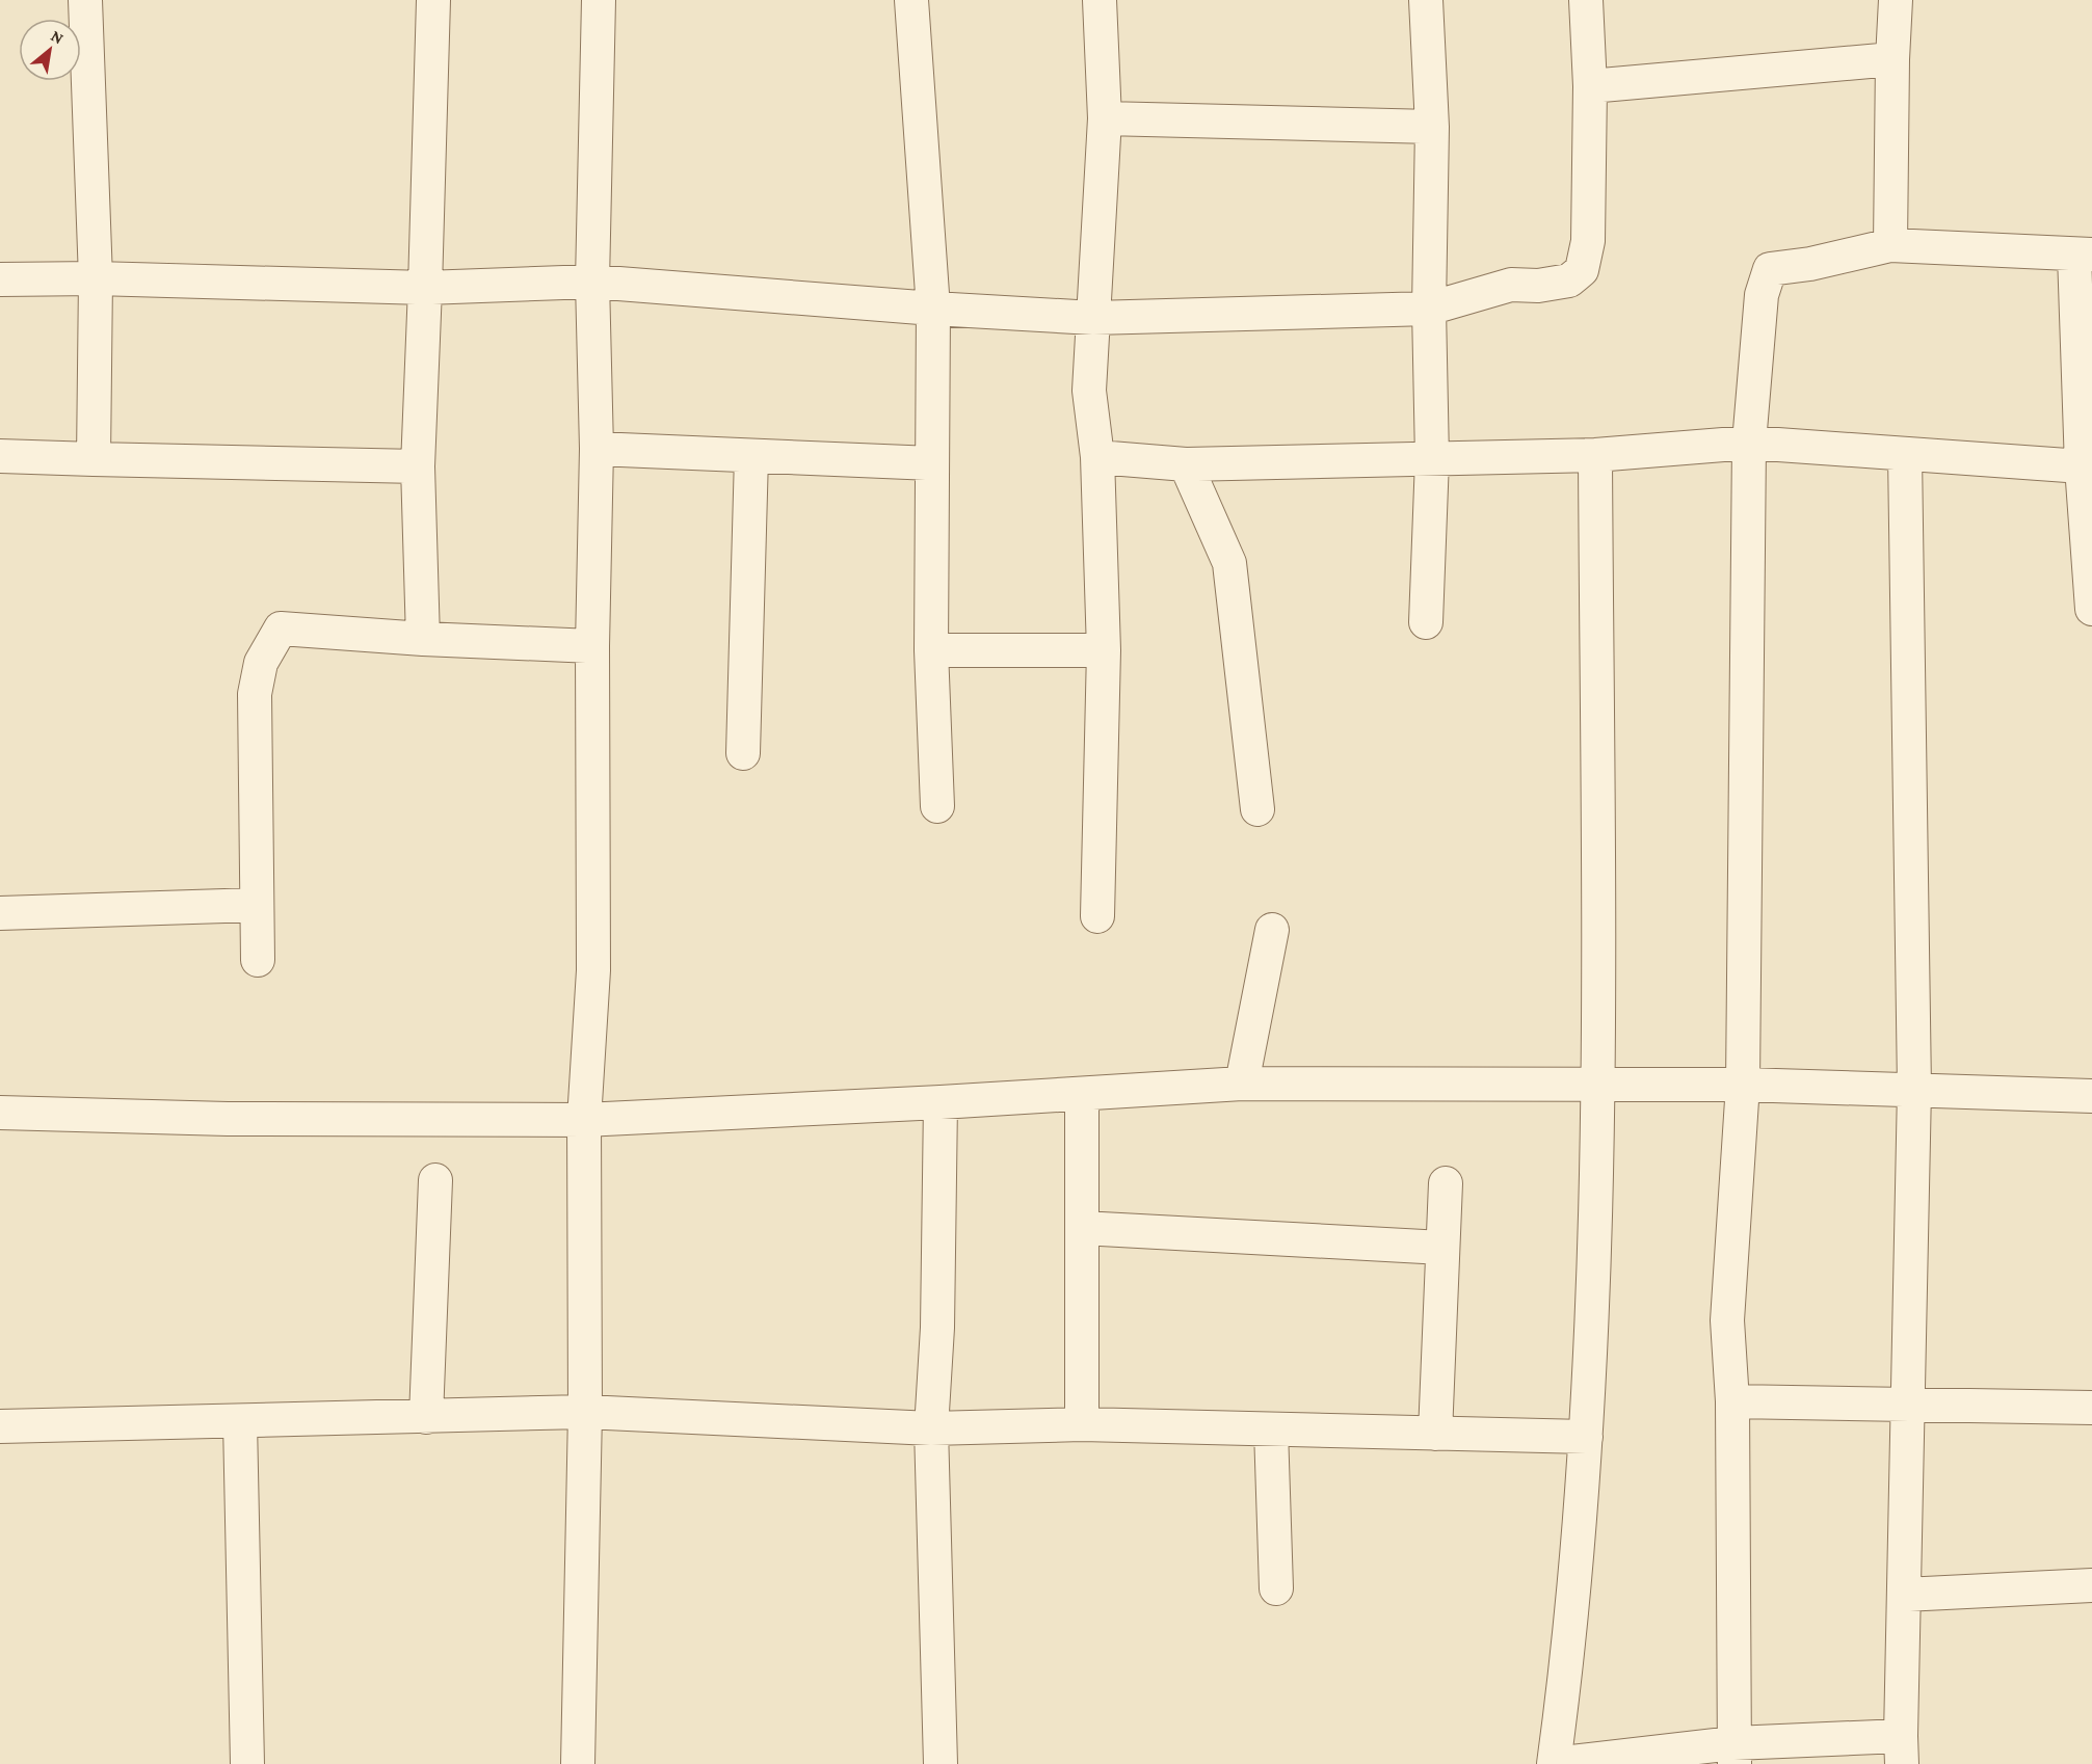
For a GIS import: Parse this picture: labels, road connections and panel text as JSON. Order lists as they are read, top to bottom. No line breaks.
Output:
{"north":"top right"}
